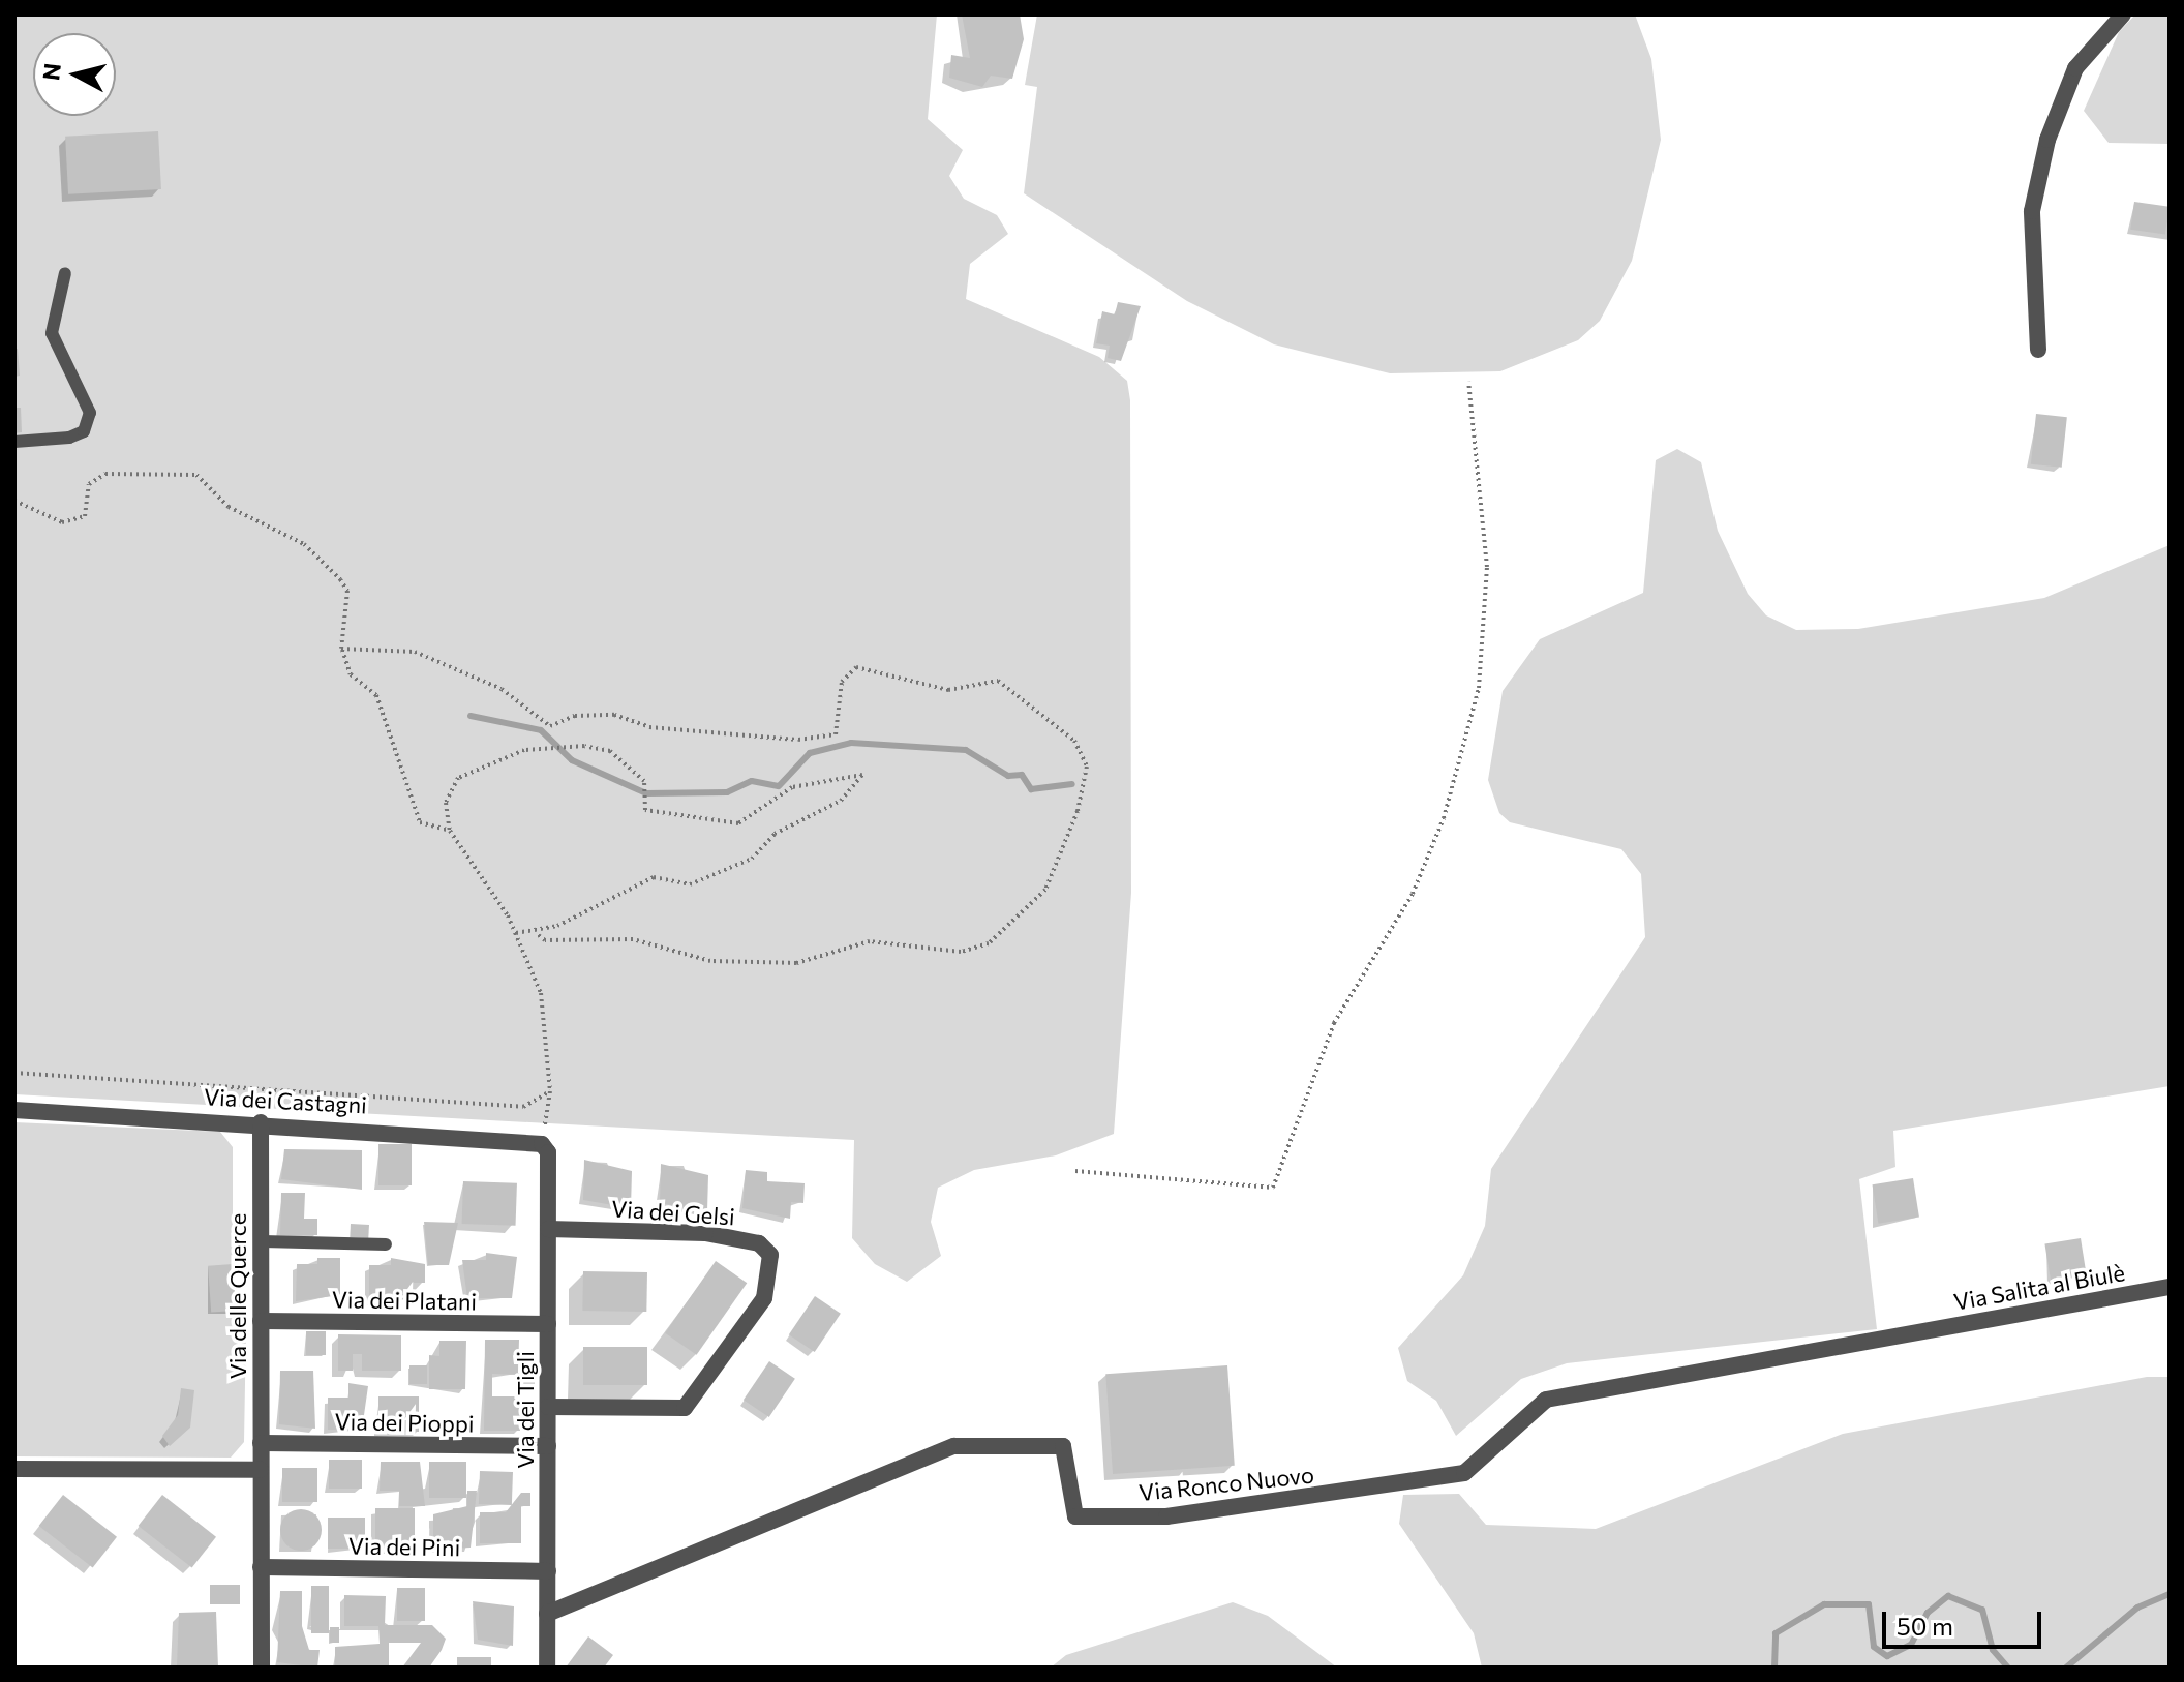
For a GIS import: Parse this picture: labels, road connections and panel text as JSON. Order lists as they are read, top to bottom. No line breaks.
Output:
{"streets":{"street":["Via dei Castagni","Via dei Gelsi","Via Salita al Biulè","Via delle Querce","Via dei Platani","Via dei Tigli","Via dei Pioppi","Via Ronco Nuovo","Via dei Pini"]},"crossings":[["Via dei Castagni","Via delle Querce"],["Via dei Castagni","Via dei Tigli"],["Via dei Gelsi","Via dei Tigli"],["Via Salita al Biulè","Via Ronco Nuovo"],["Via delle Querce","Via dei Platani"],["Via delle Querce","Via dei Pioppi"],["Via delle Querce","Via dei Pini"],["Via dei Platani","Via dei Tigli"],["Via dei Tigli","Via dei Pioppi"],["Via dei Tigli","Via Ronco Nuovo"],["Via dei Tigli","Via dei Pini"]],"scale_bar":"50 m","north":"left"}
